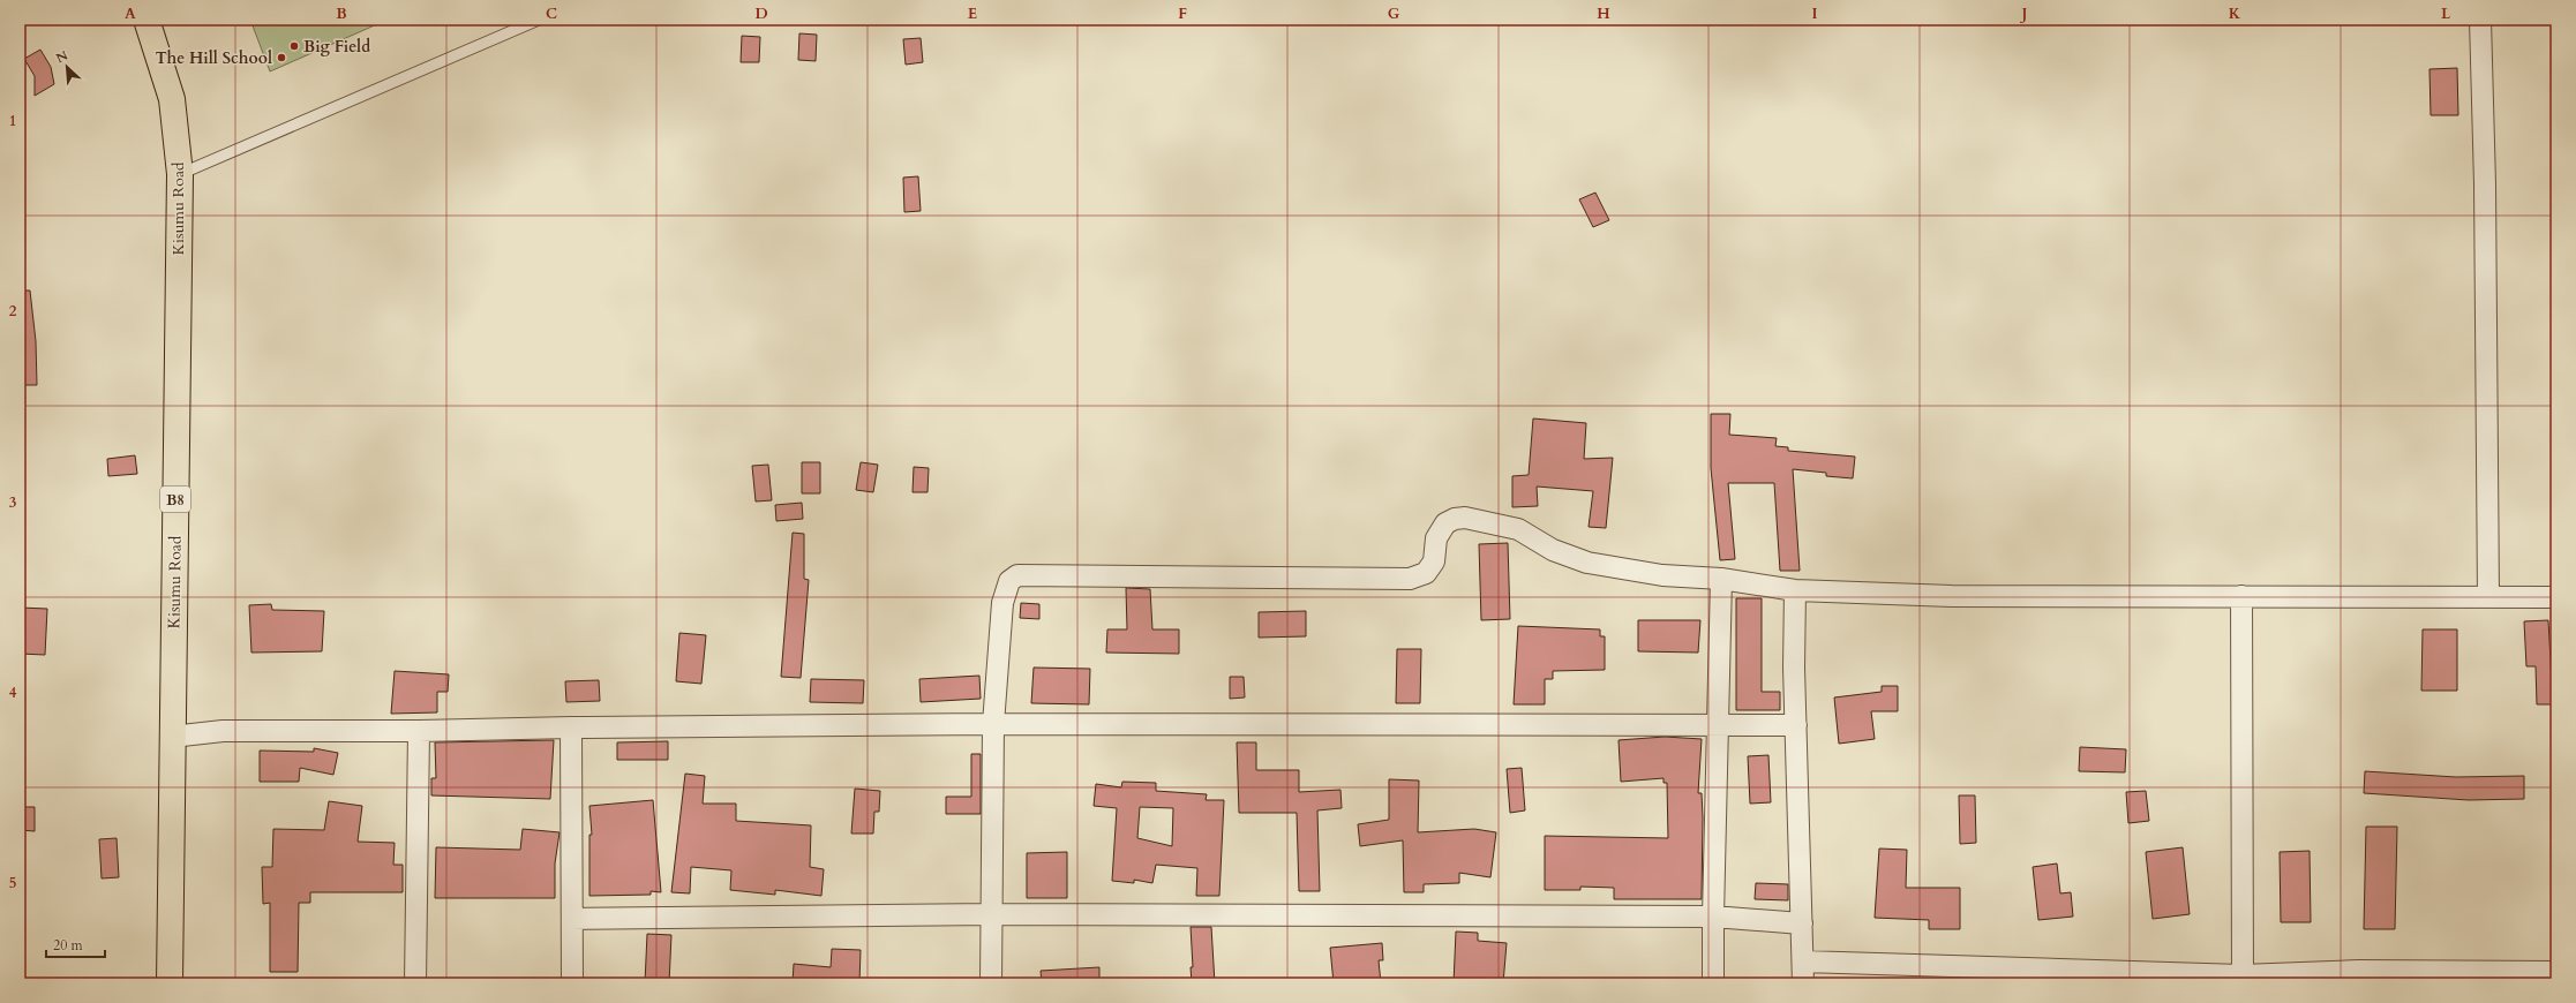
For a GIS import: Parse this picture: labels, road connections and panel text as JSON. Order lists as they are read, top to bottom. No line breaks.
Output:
{"streets":{"highway":["Kisumu Road","B8"]},"places":["Big Field","The Hill School"],"scale_bar":"20 m","north":"top left","grid":{"columns":["A","B","C","D","E","F","G","H","I","J","K","L"],"rows":["1","2","3","4","5"]}}
